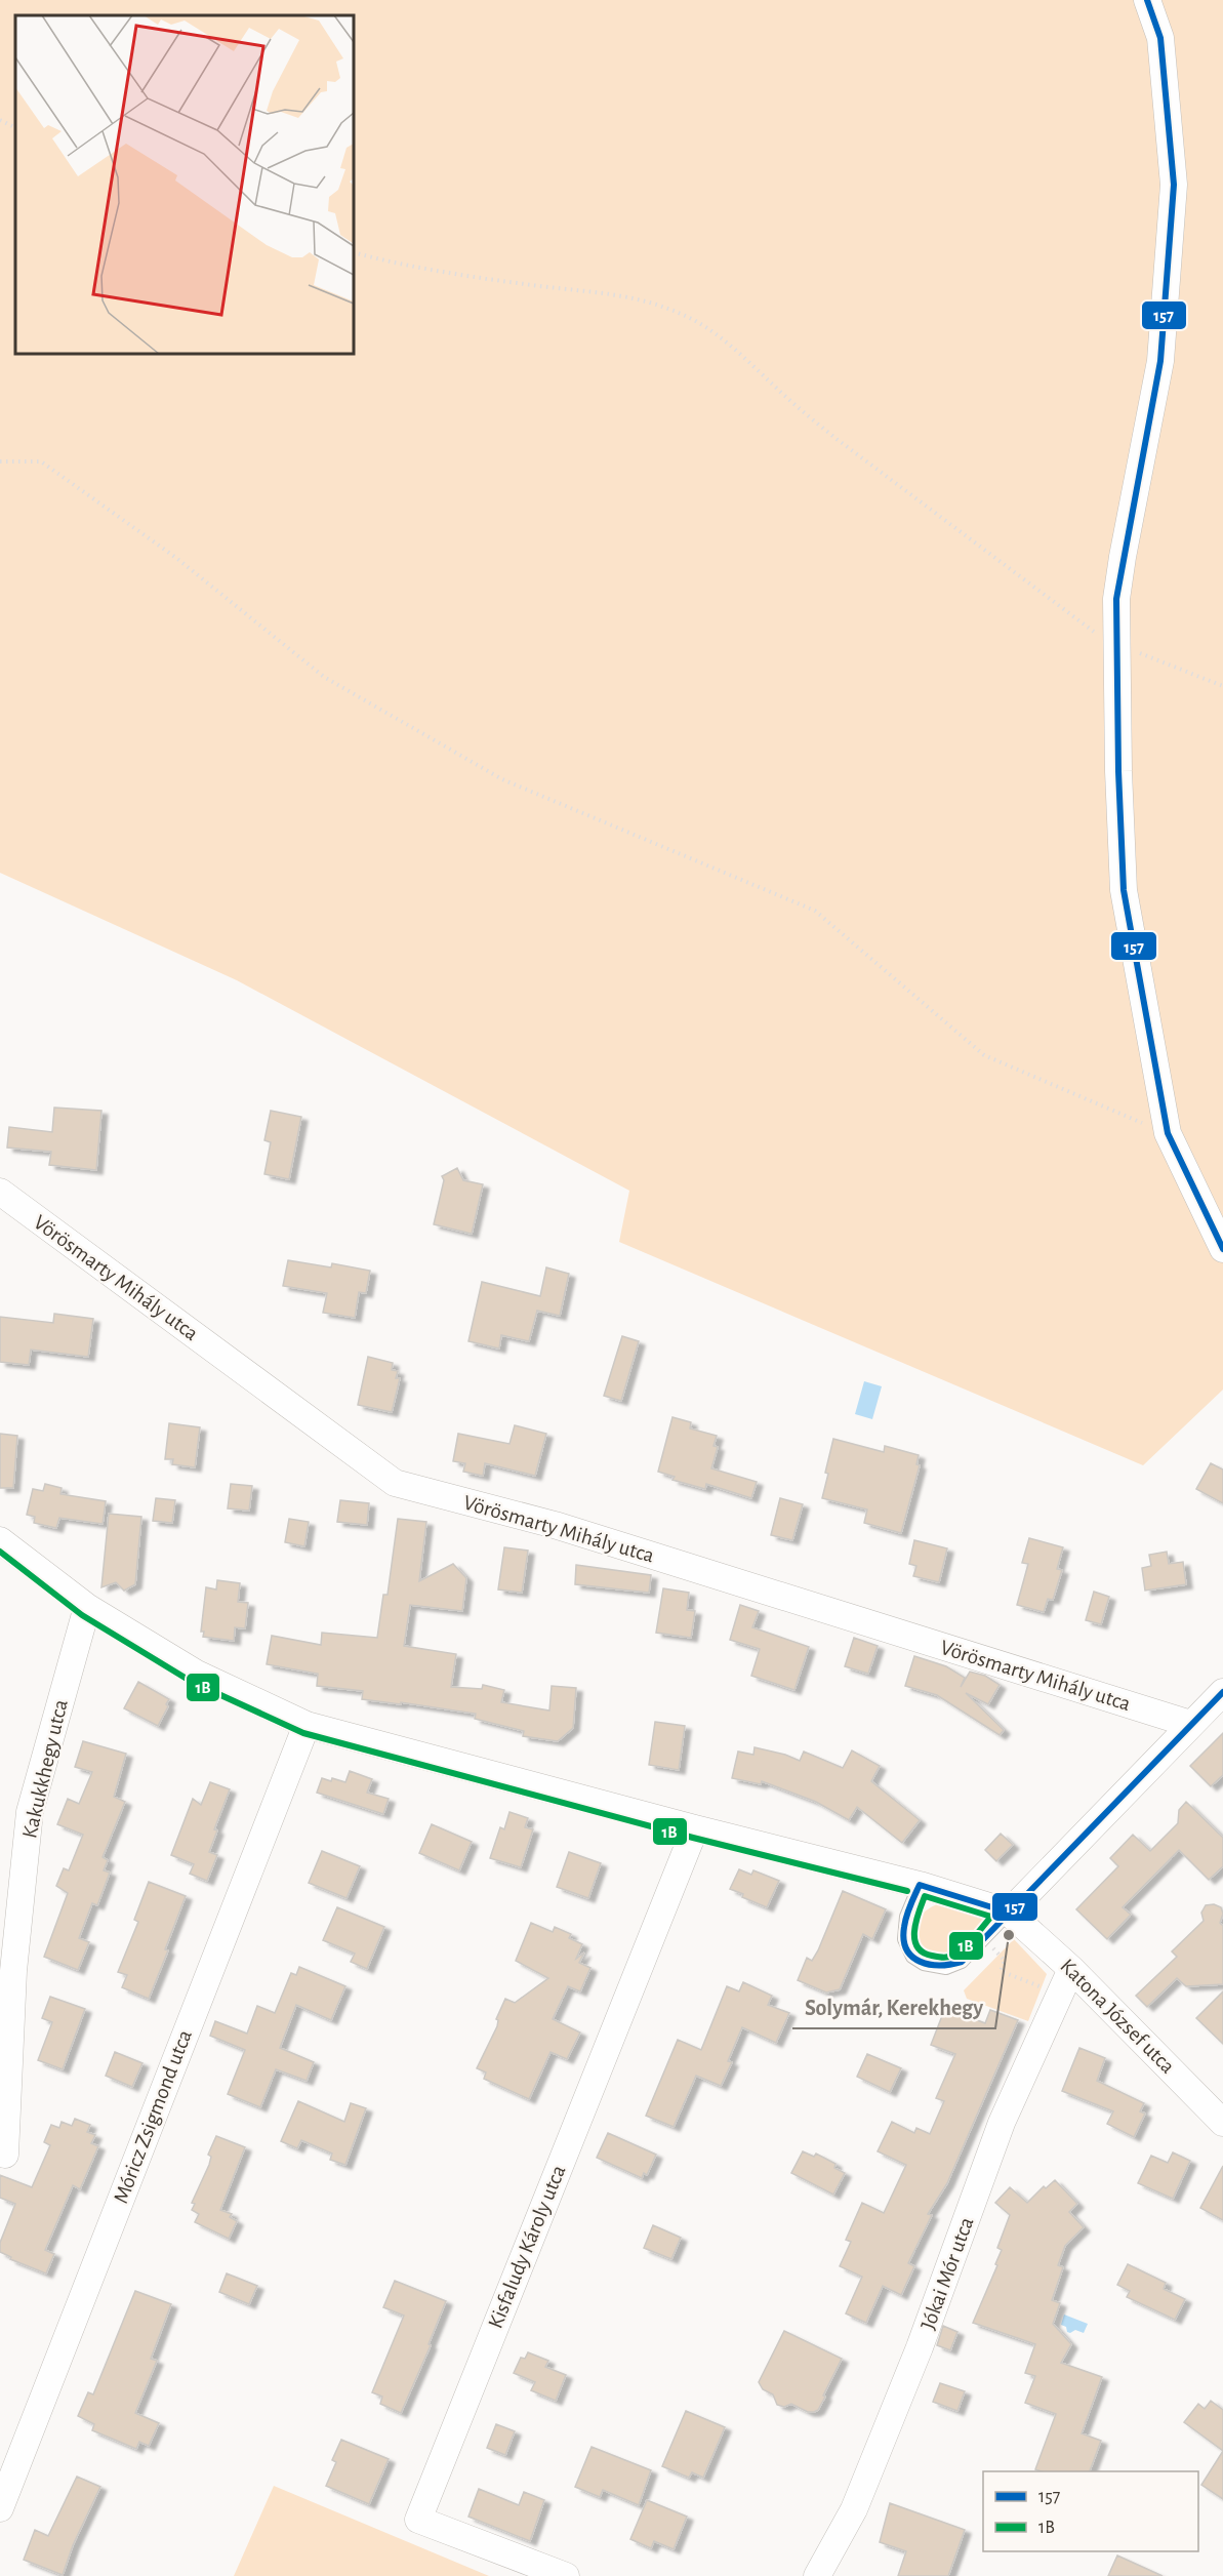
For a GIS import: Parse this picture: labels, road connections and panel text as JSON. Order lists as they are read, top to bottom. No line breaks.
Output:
{"streets":{"street":["Vörösmarty Mihály utca","Kakukkhegy utca","Katona József utca","Móricz Zsigmond utca","Kisfaludy Károly utca","Jókai Mór utca"]},"crossings":[["Katona József utca","Jókai Mór utca"]],"places":["Solymár, Kerekhegy"],"lines":["transit line 157","transit line 1B"],"legend":["157","1B"]}
